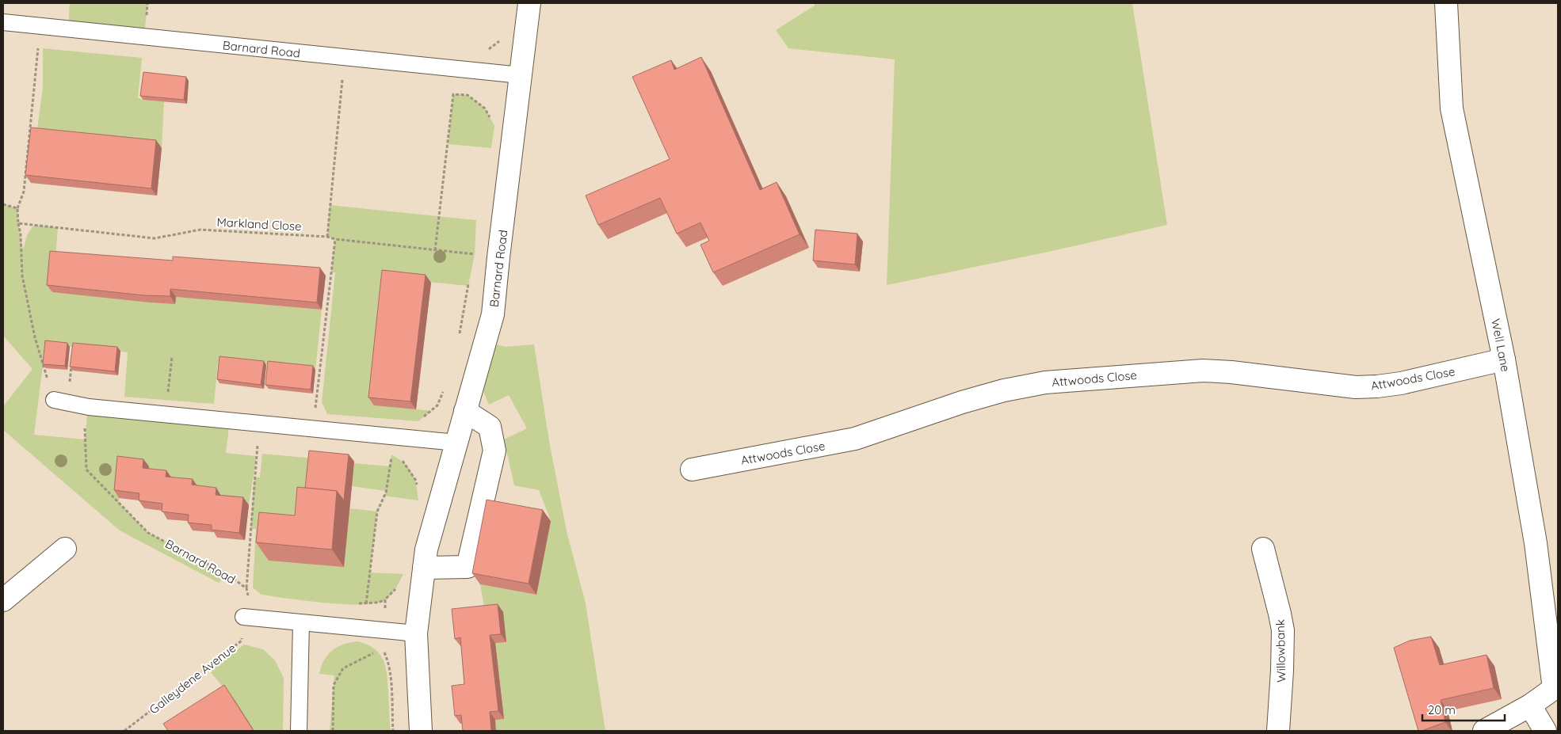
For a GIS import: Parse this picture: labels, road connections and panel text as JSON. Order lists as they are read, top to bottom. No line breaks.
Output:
{"streets":{"street":["Barnard Road","Well Lane","Attwoods Close","Willowbank"],"path":["Markland Close","Galleydene Avenue"]},"crossings":[["Barnard Road","Markland Close"],["Barnard Road","Galleydene Avenue"],["Well Lane","Attwoods Close"]],"scale_bar":"20 m"}
